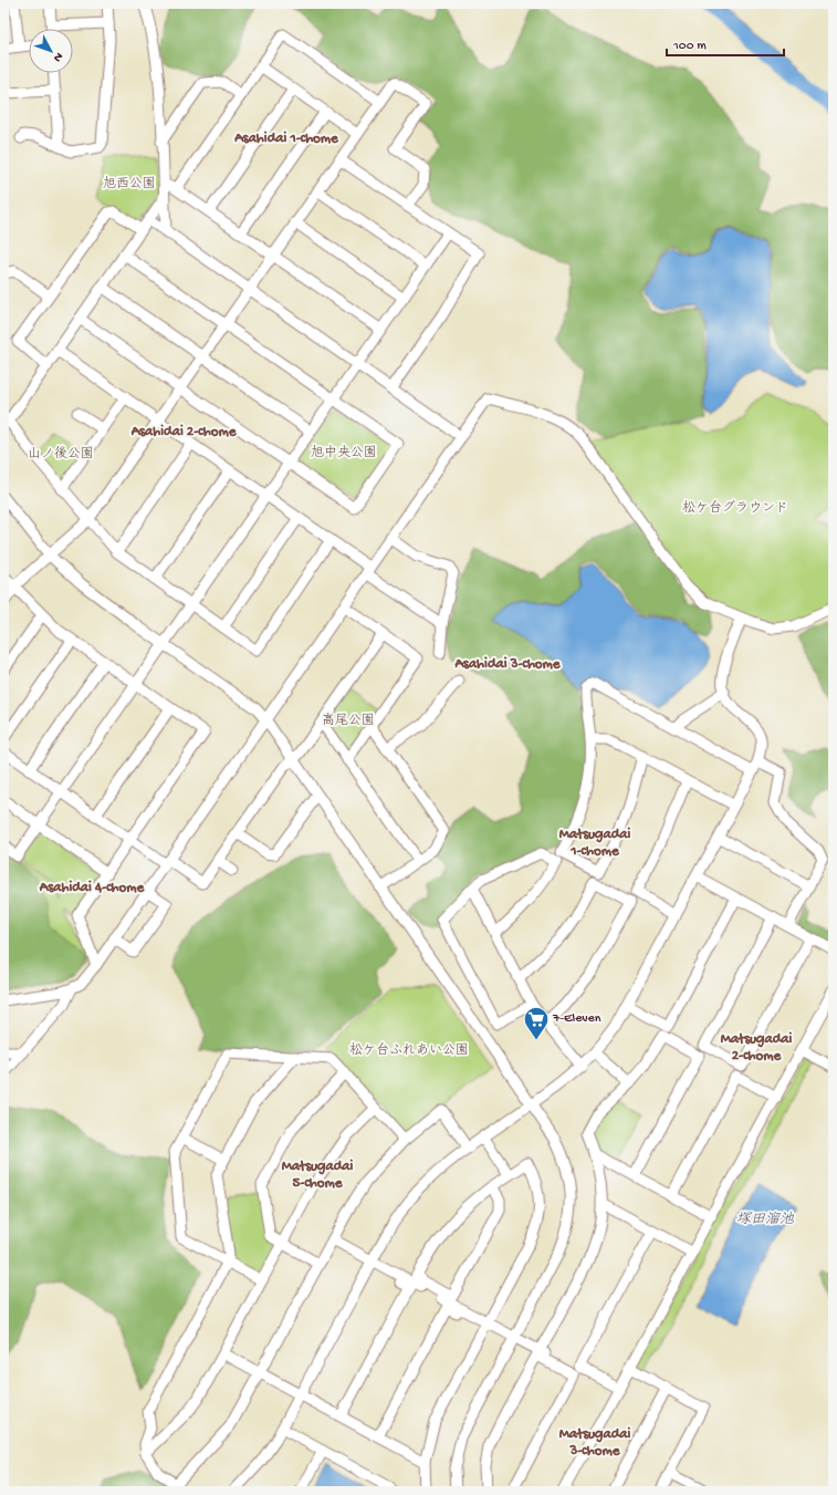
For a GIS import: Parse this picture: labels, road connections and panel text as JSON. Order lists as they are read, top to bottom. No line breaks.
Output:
{"districts":["Asahidai 1-chome","Asahidai 2-chome","Asahidai 3-chome","Matsugadai 1-chome","Asahidai 4-chome","Matsugadai 2-chome","Matsugadai 5-chome","Matsugadai 3-chome"],"water":["塚田溜池"],"parks":["旭西公園","旭中央公園","山ノ後公園","松ケ台グラウンド","高尾公園","松ケ台ふれあい公園"],"places":{"supermarket":["7-Eleven"]},"scale_bar":"100 m","north":"bottom right"}
